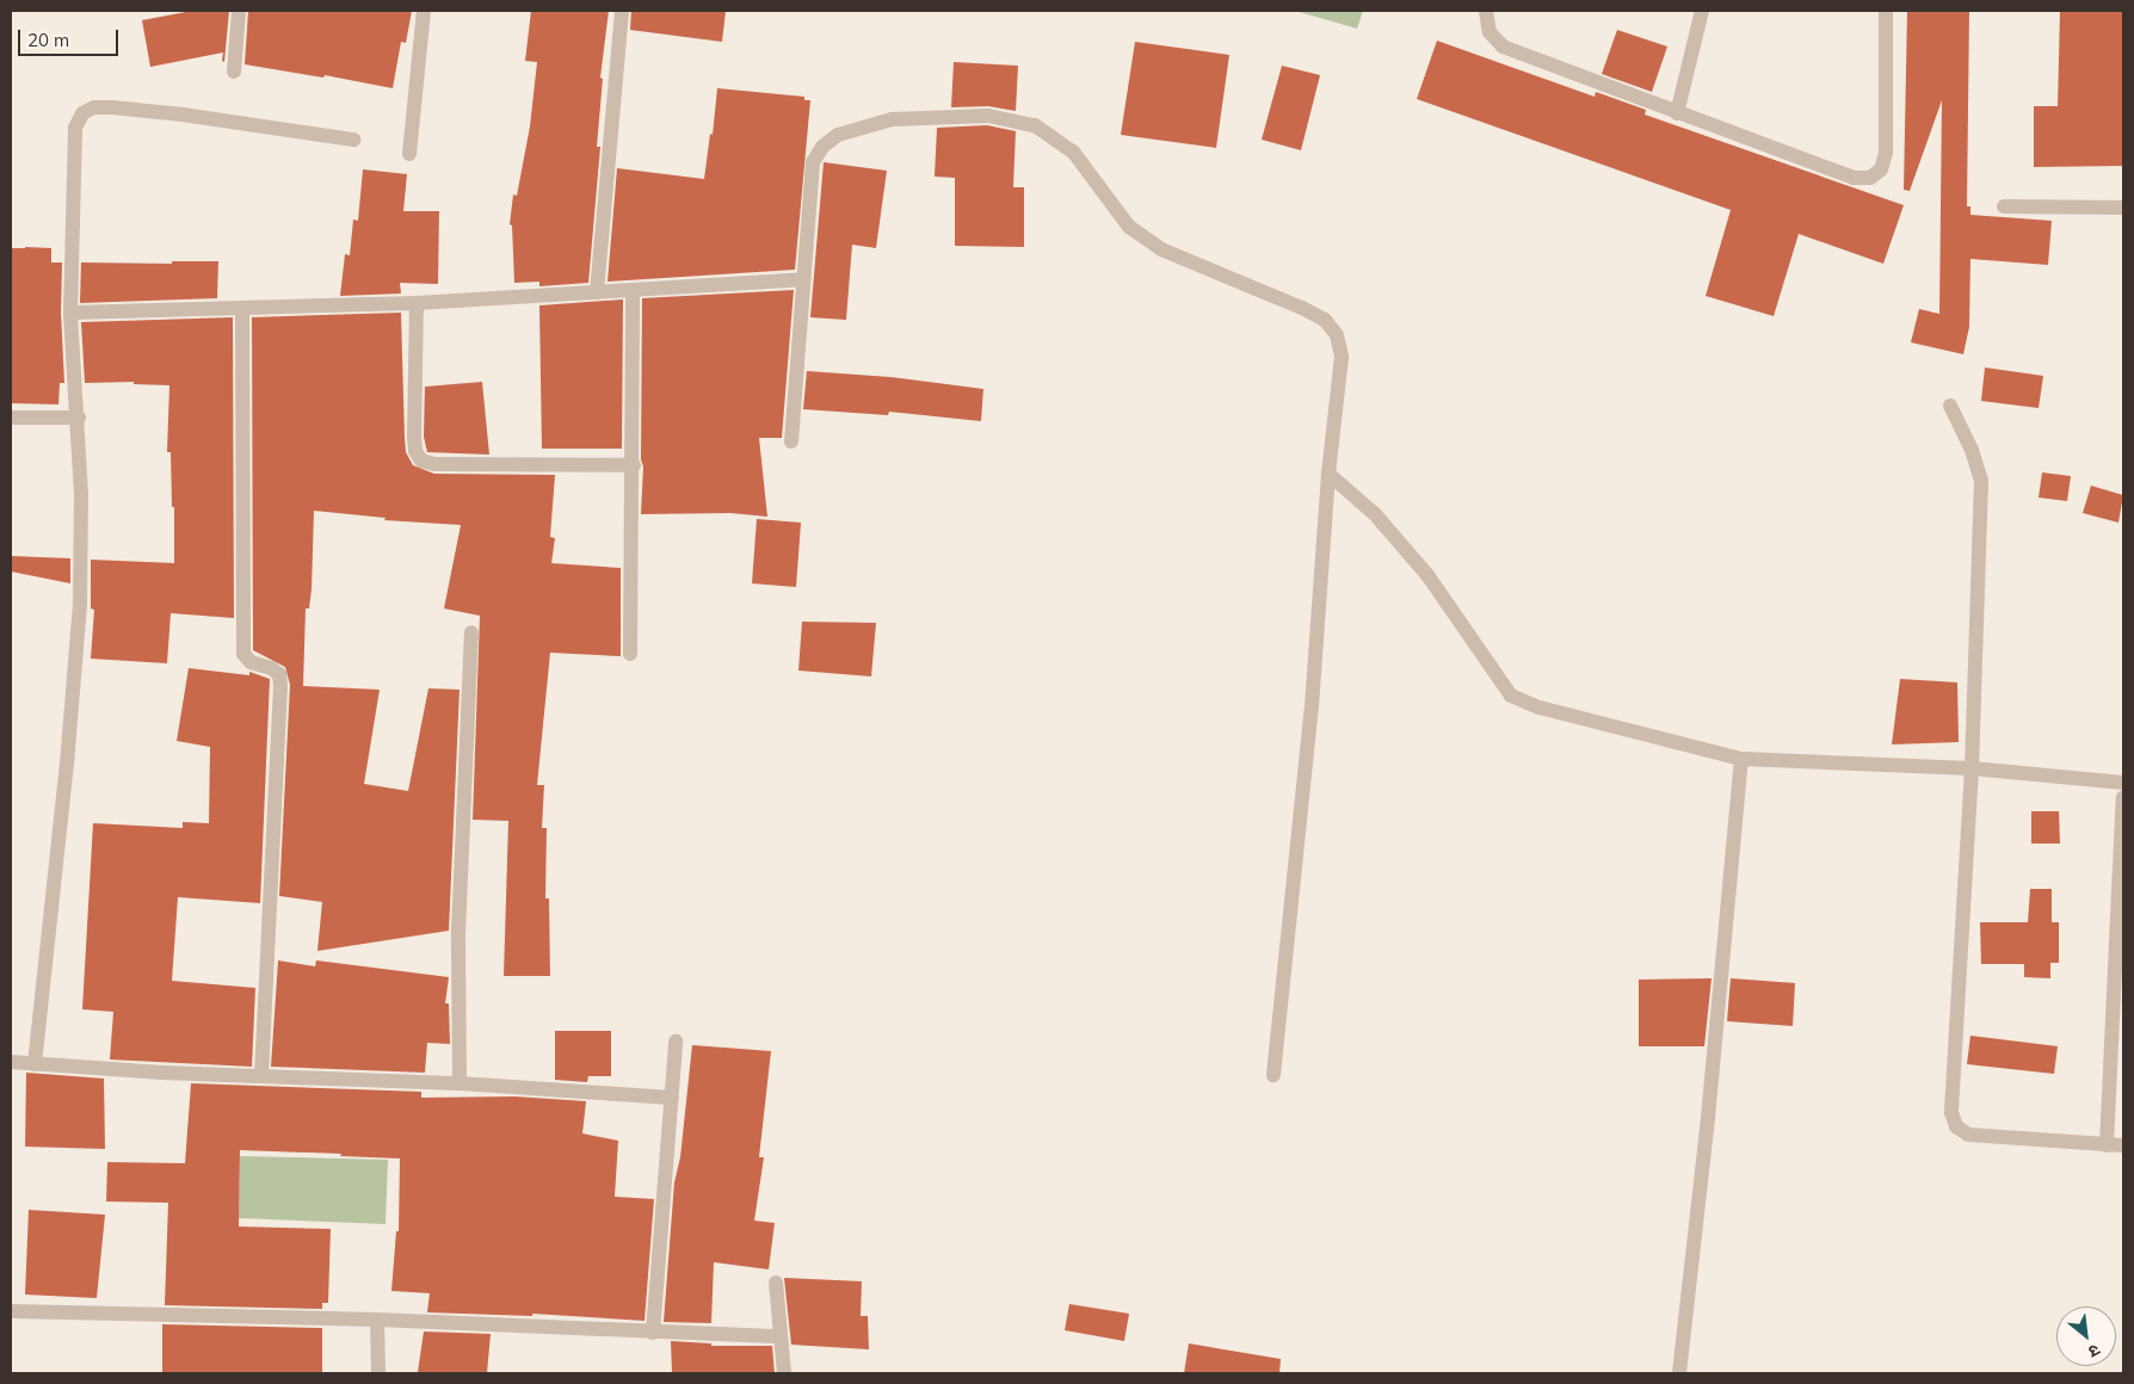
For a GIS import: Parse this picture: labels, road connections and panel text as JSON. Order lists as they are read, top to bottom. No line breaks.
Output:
{"scale_bar":"20 m","north":"bottom right"}
